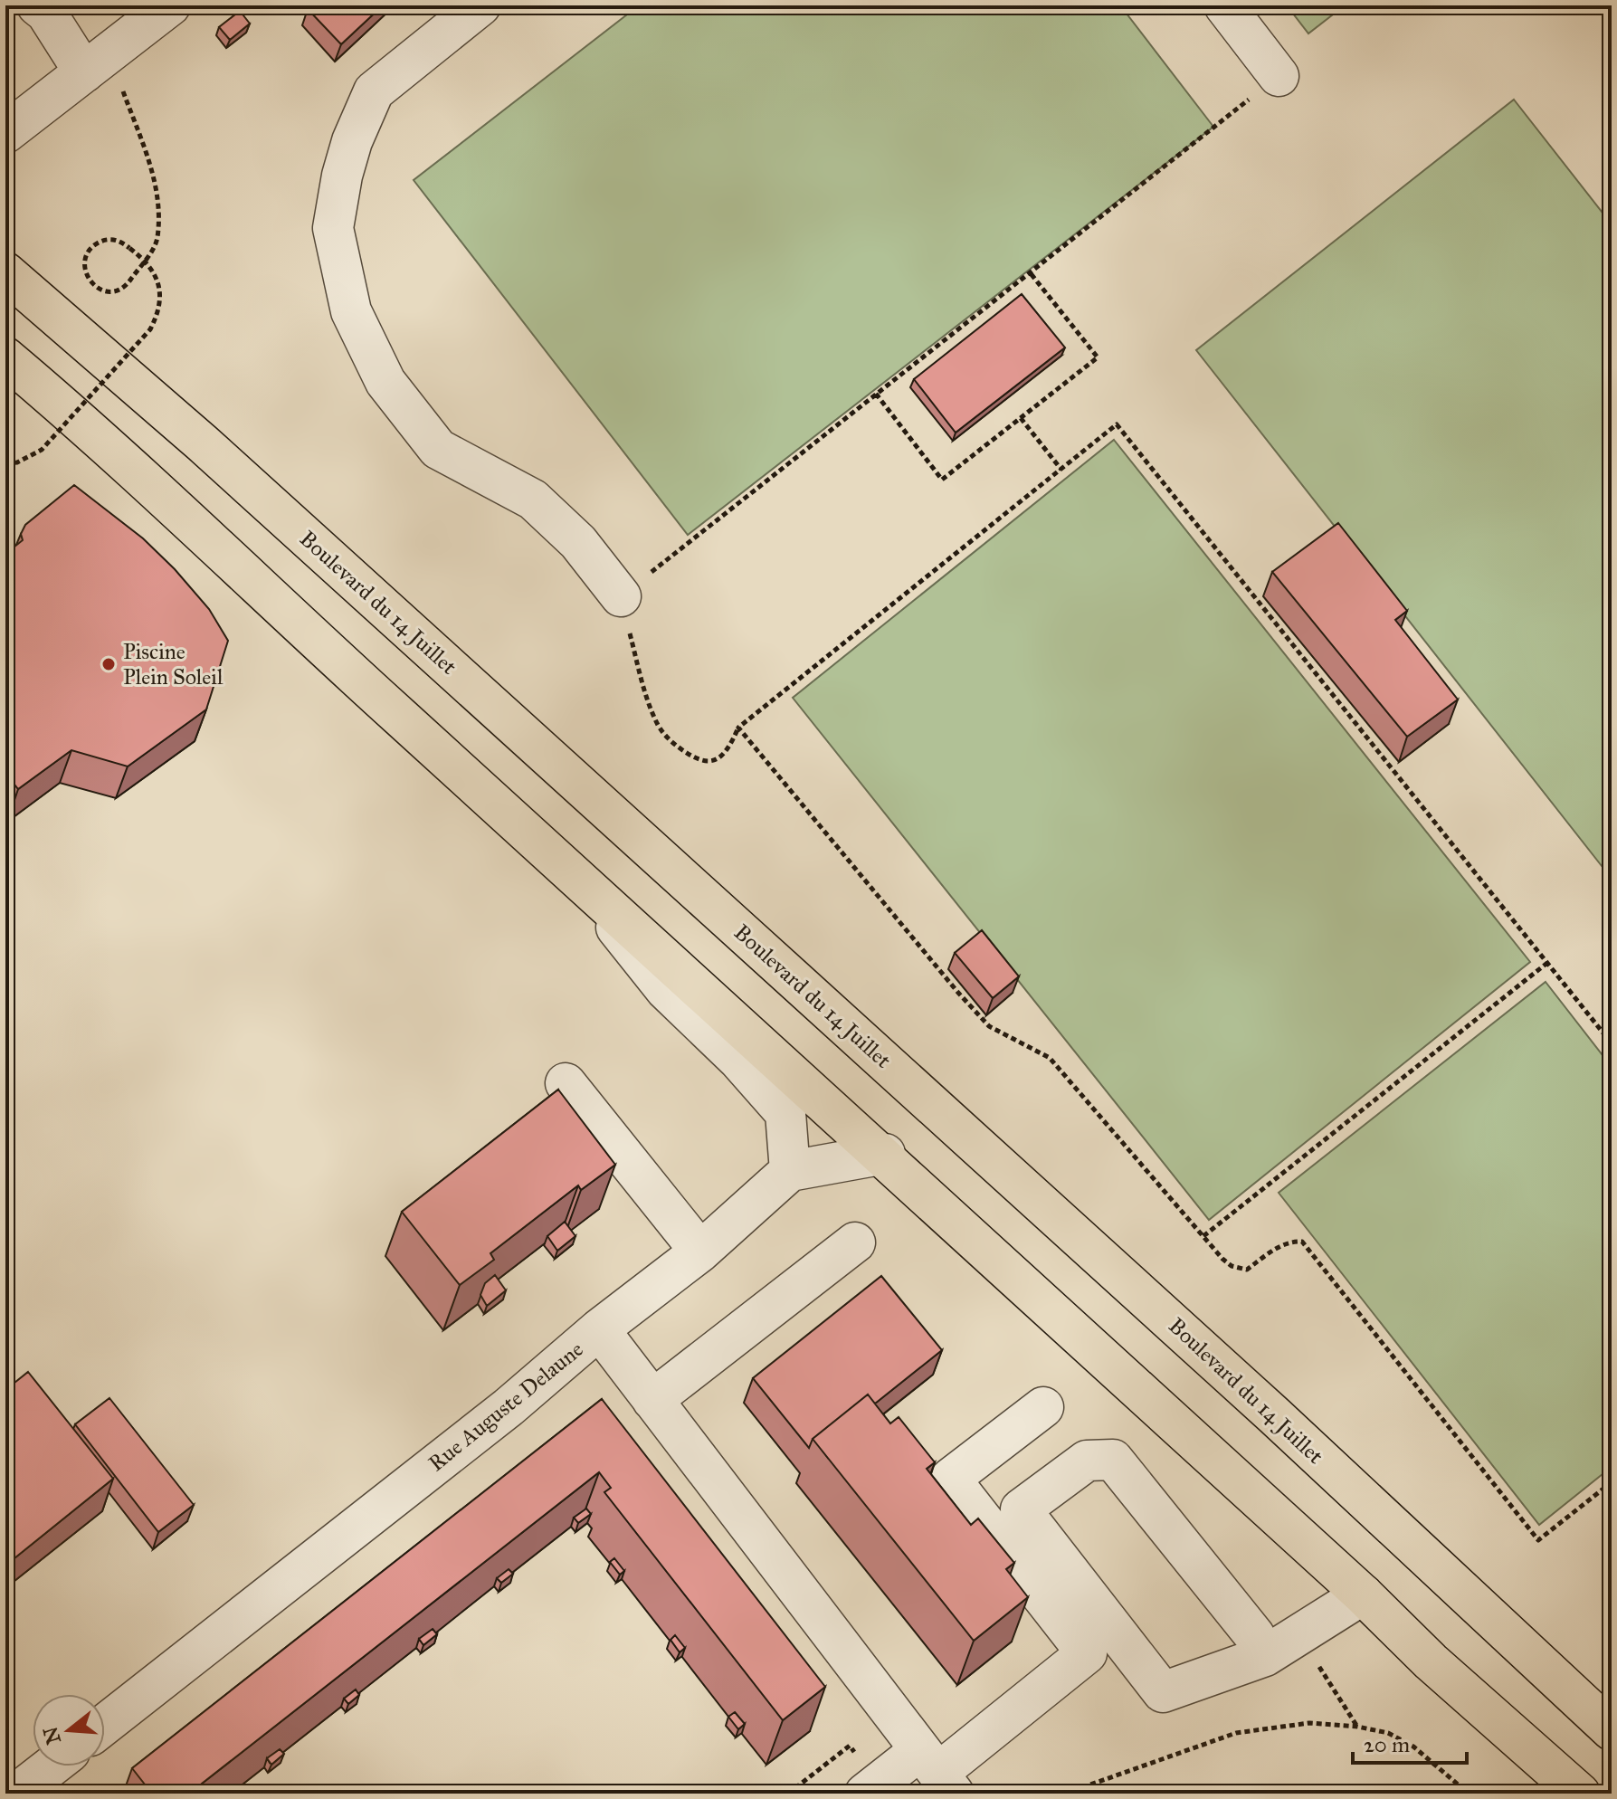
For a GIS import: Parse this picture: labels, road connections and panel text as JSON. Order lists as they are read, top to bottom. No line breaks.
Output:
{"streets":{"main road":["Boulevard du 14 Juillet"],"street":["Rue Auguste Delaune"]},"places":["Piscine Plein Soleil"],"scale_bar":"20 m","north":"left"}
